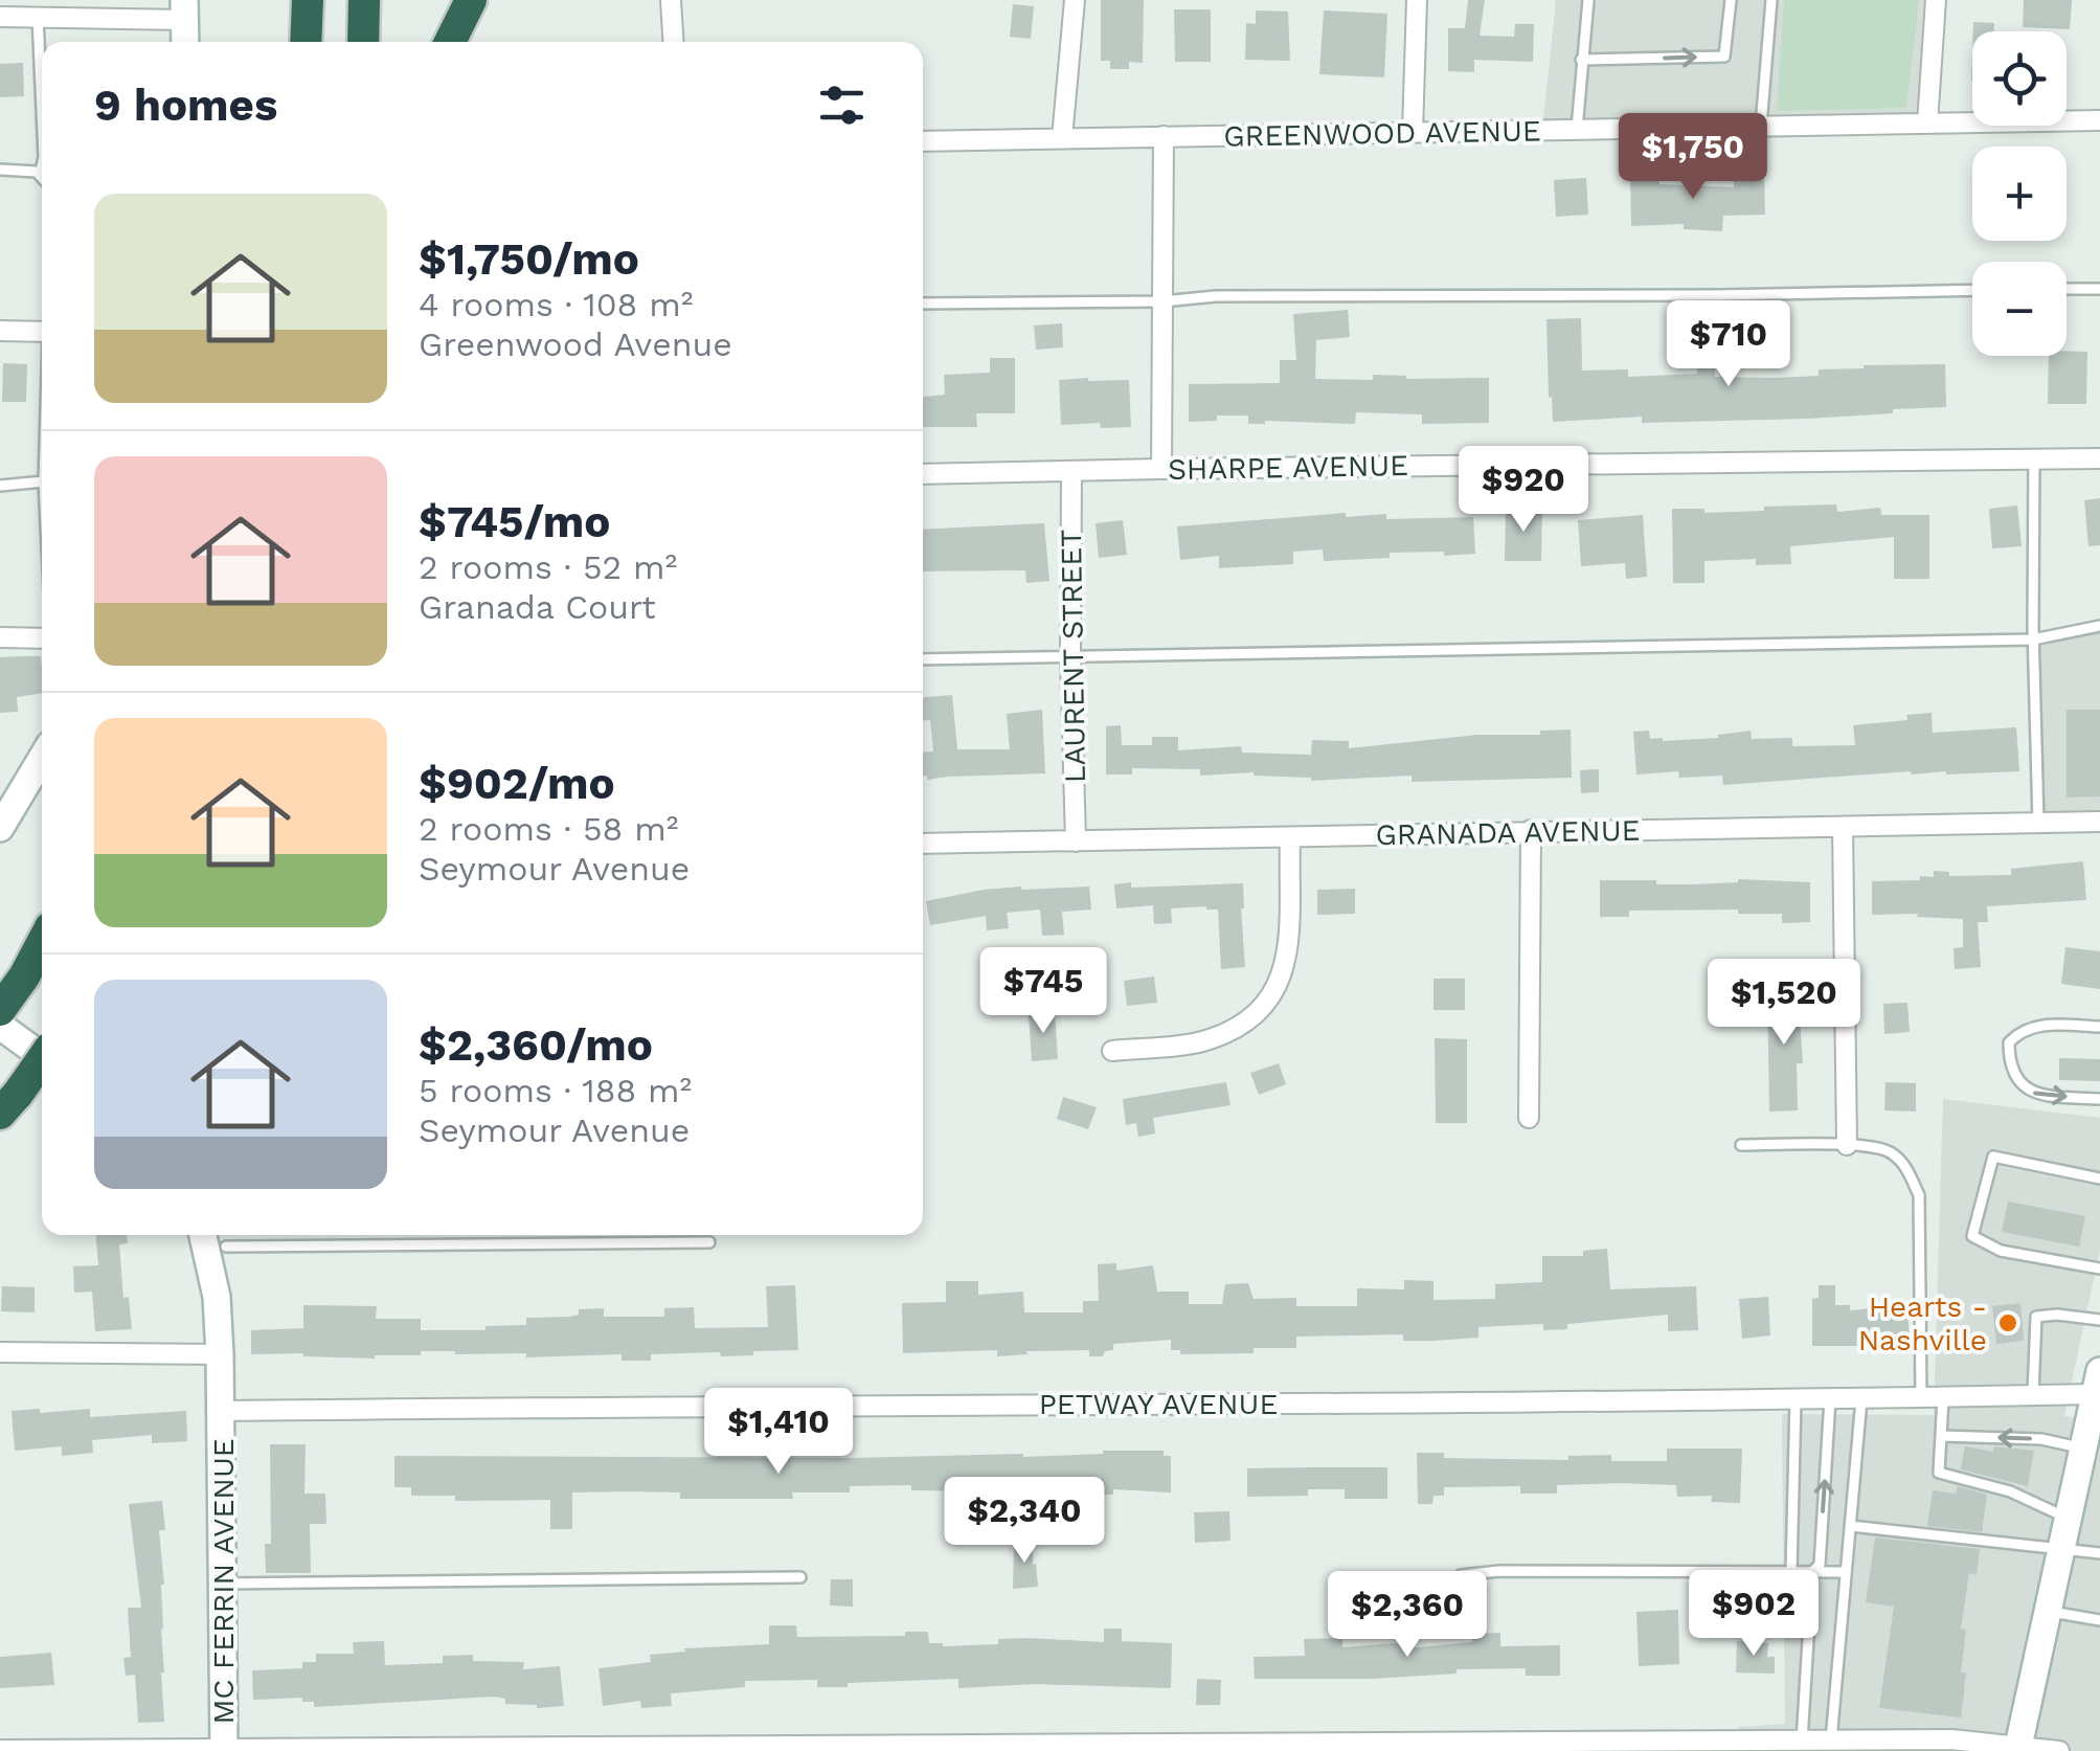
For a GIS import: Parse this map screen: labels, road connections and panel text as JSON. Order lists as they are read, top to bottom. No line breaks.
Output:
{"streets":{"street":["GREENWOOD AVENUE","SHARPE AVENUE","LAURENT STREET","GRANADA AVENUE","PETWAY AVENUE","MC FERRIN AVENUE"]},"crossings":[["SHARPE AVENUE","LAURENT STREET"],["LAURENT STREET","GRANADA AVENUE"],["PETWAY AVENUE","MC FERRIN AVENUE"]],"places":["Hearts - Nashville"],"page":{"map_buttons":["+","−"],"heading":"9 homes","price":["$1,750","$710","$920","$745","$1,520","$1,410","$2,340","$902","$2,360"],"list":[{"name":"$1,750/mo","note":"4 rooms · 108 m² · Greenwood Avenue"},{"name":"$745/mo","note":"2 rooms · 52 m² · Granada Court"},{"name":"$902/mo","note":"2 rooms · 58 m² · Seymour Avenue"},{"name":"$2,360/mo","note":"5 rooms · 188 m² · Seymour Avenue"}]}}
